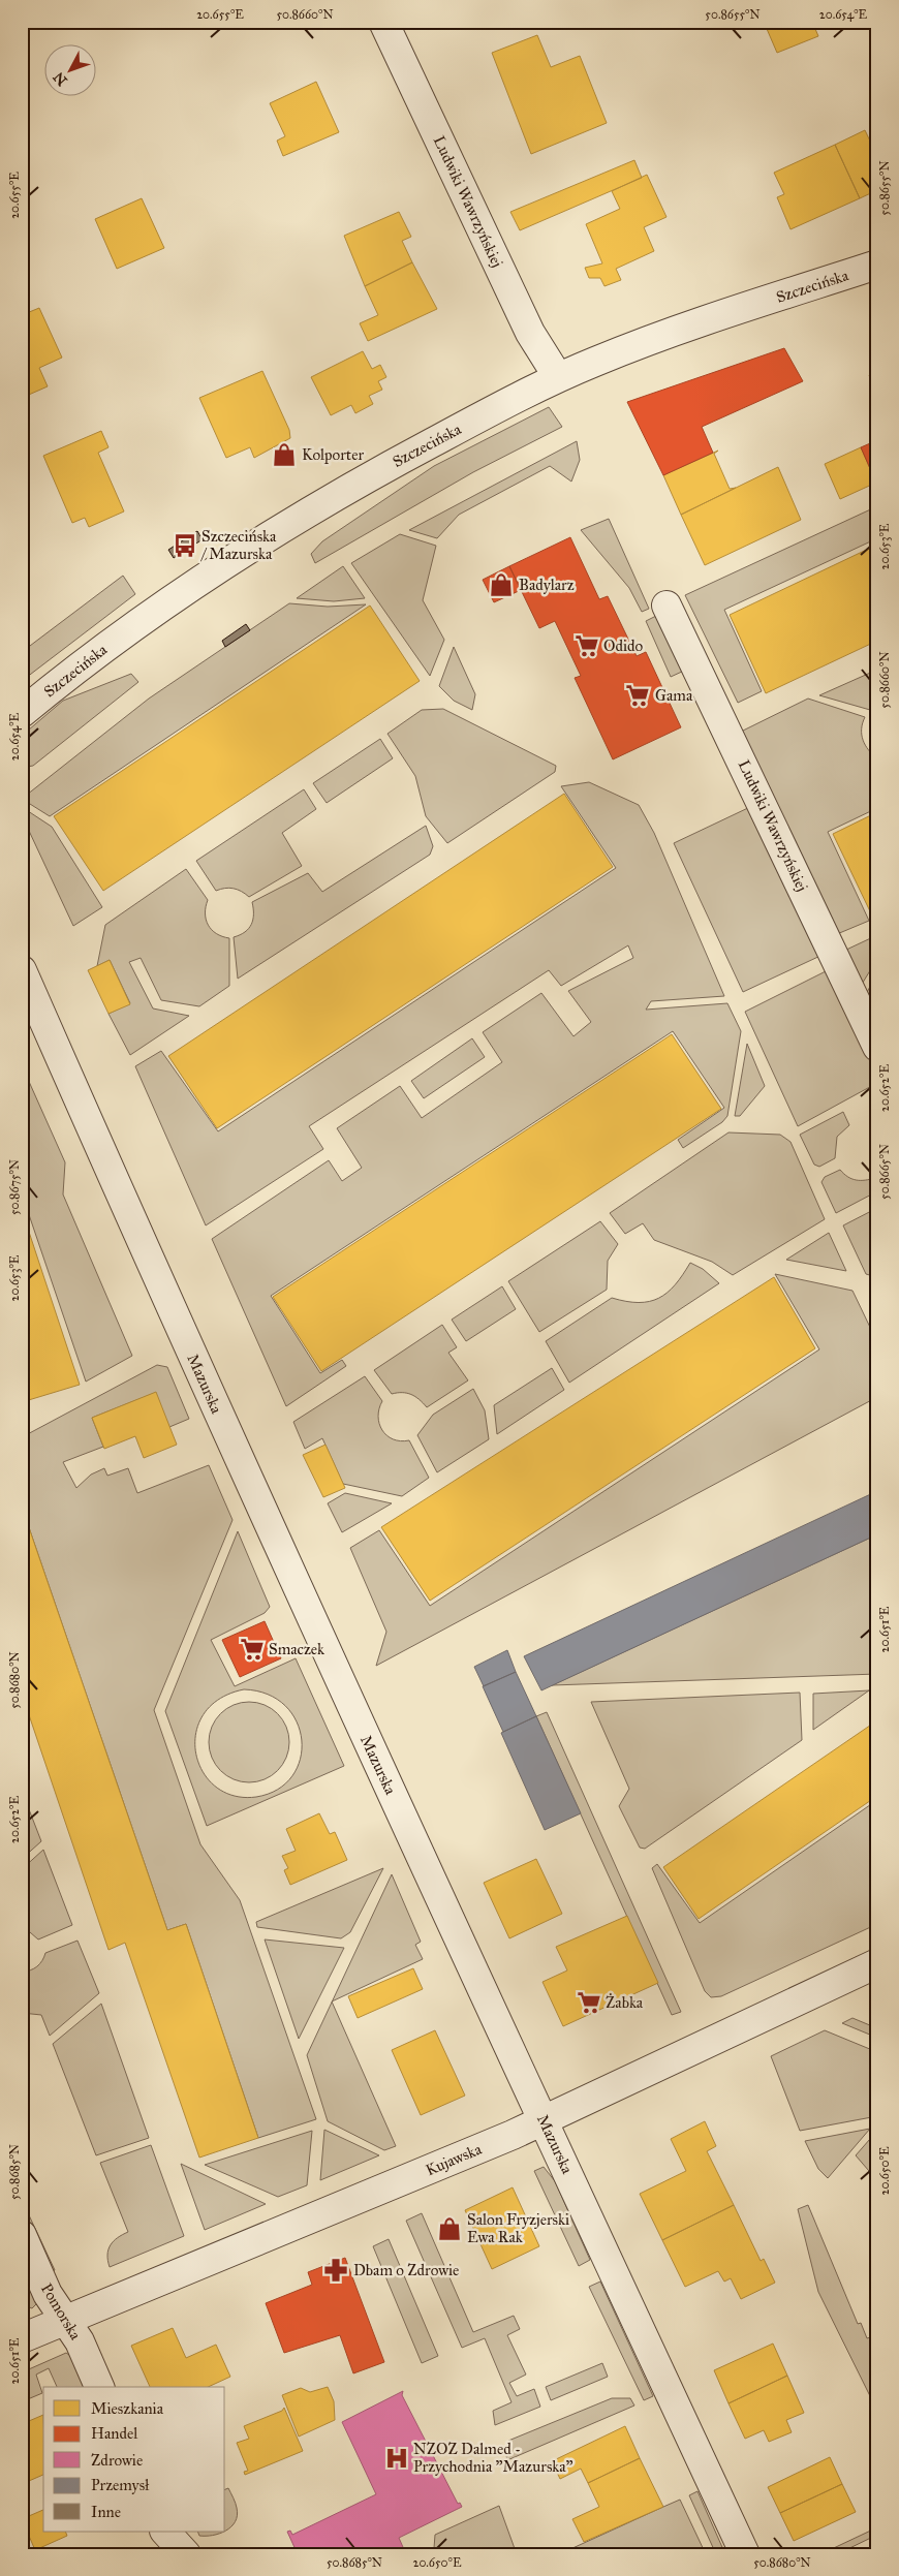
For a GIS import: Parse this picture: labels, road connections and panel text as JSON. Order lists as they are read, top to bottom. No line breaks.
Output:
{"streets":{"street":["Ludwiki Wawrzyńskiej","Szczecińska","Mazurska","Kujawska","Pomorska"]},"crossings":[["Ludwiki Wawrzyńskiej","Szczecińska"],["Mazurska","Kujawska"],["Kujawska","Pomorska"]],"places":{"shop":["Kolporter","Badylarz","Salon Fryzjerski Ewa Rak"],"bus stop":["Szczecińska / Mazurska"],"supermarket":["Odido","Gama","Smaczek","Żabka"],"pharmacy":["Dbam o Zdrowie"],"hospital":["NZOZ Dalmed - Przychodnia \"Mazurska\""]},"legend":["Mieszkania","Handel","Zdrowie","Przemysł","Inne"],"north":"bottom left","coordinates":["20.655°E","50.8660°N","50.8655°N","20.654°E","20.653°E","20.652°E","50.8665°N","50.8675°N","20.651°E","50.8680°N","20.650°E","50.8685°N"]}
